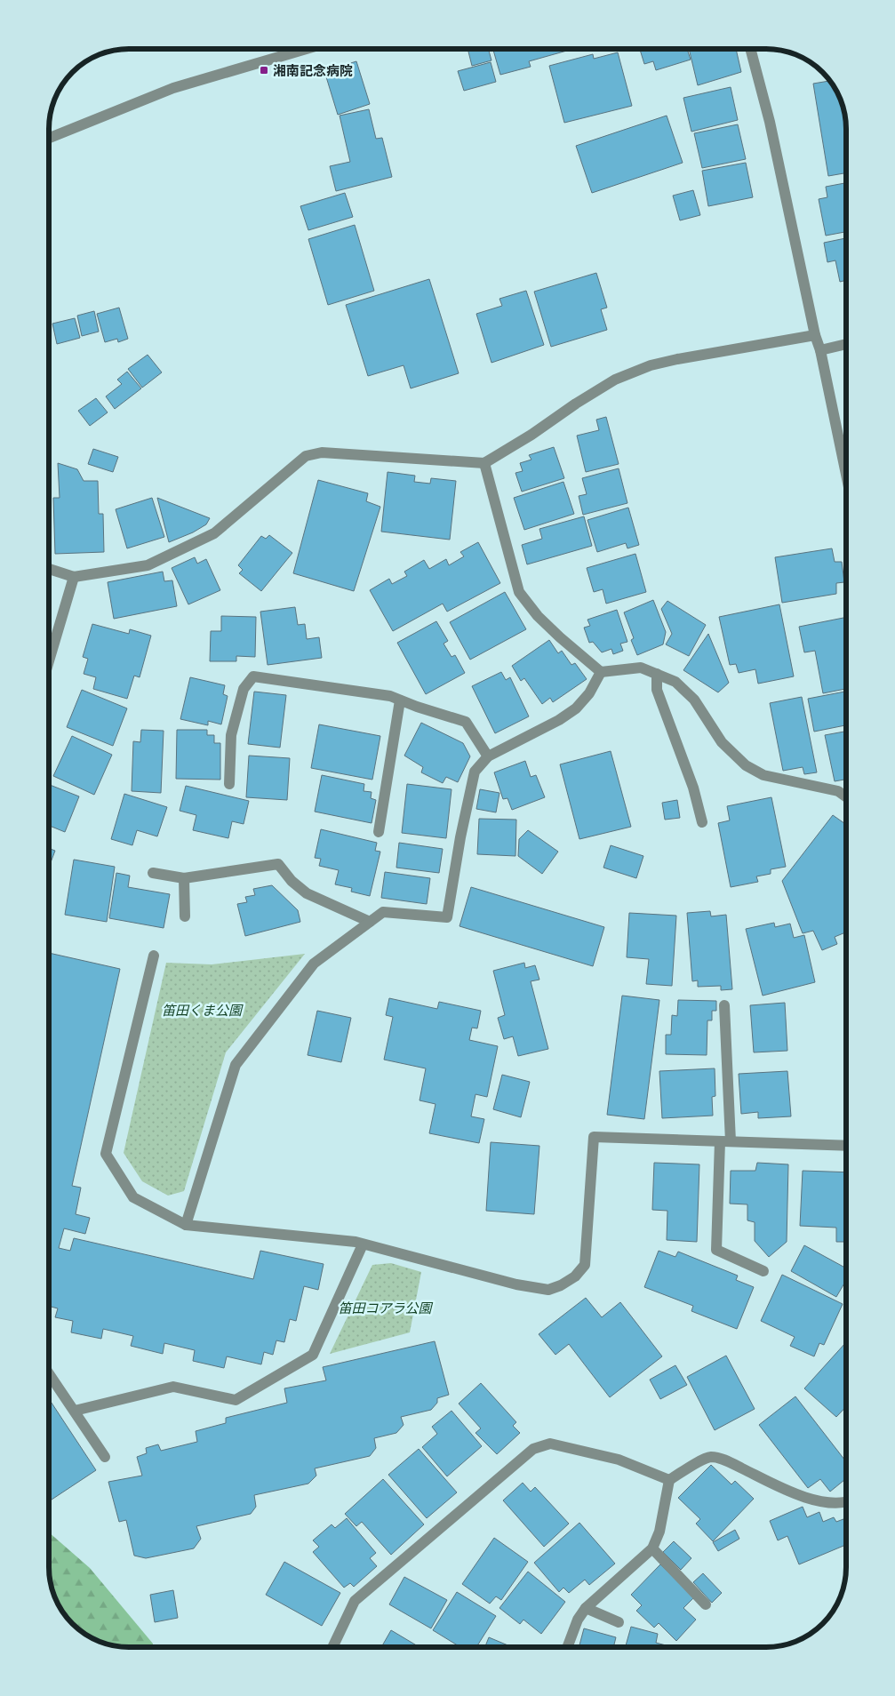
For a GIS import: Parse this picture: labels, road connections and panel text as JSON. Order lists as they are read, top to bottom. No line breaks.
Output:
{"parks":["笛田くま公園","笛田コアラ公園"],"places":{"transit":["湘南記念病院"]}}
